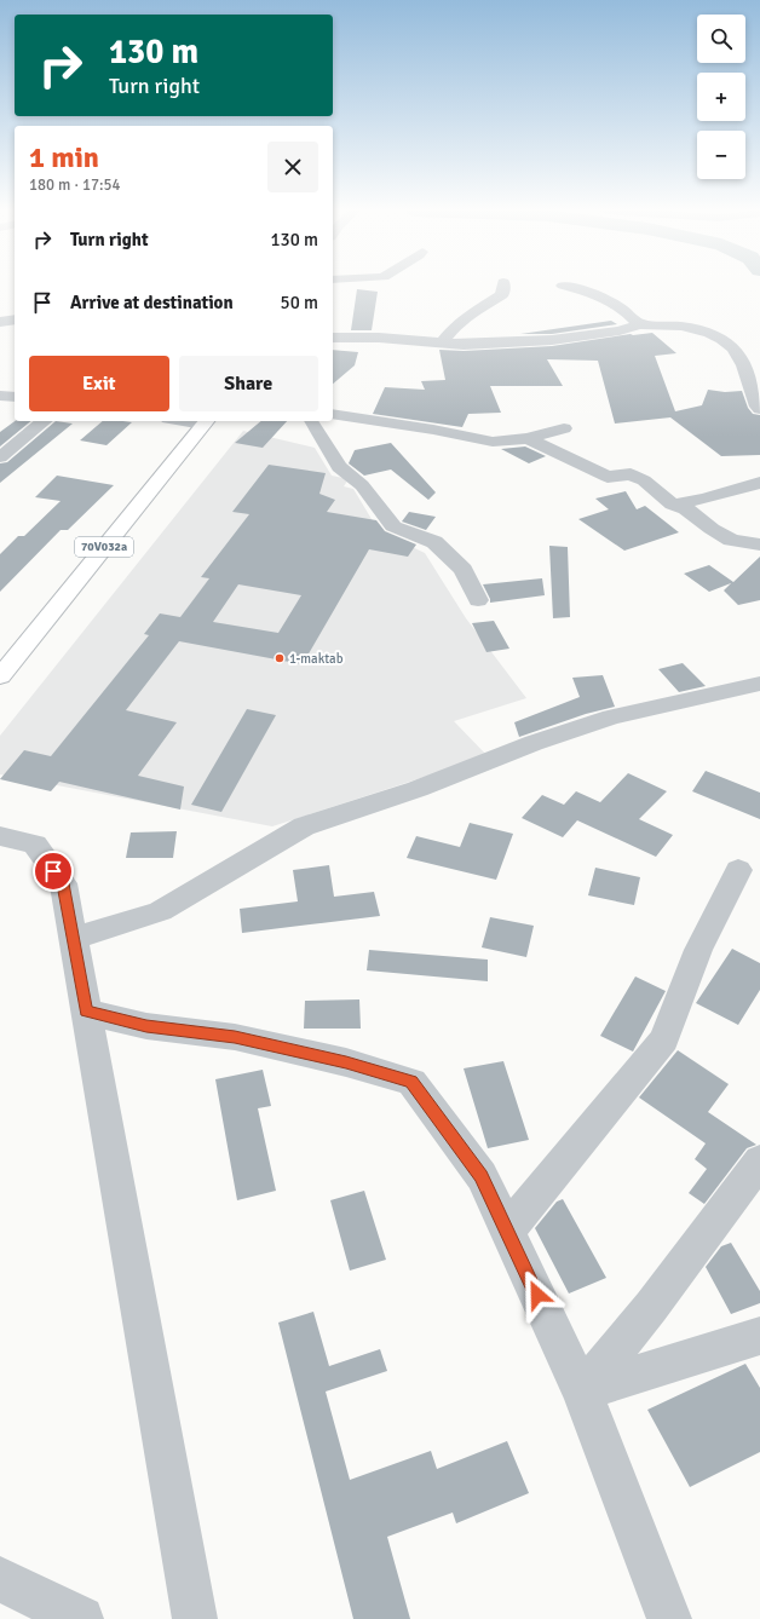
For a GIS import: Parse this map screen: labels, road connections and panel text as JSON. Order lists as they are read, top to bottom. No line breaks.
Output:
{"streets":{"main road":["70V032a"]},"places":["1-maktab"],"page":{"map_buttons":["+","−"],"turn":["130 m","Turn right"],"heading":["1 min","180 m · 17:54"],"list":[{"name":"Turn right","value":"130 m"},{"name":"Arrive at destination","value":"50 m"}],"buttons":["Exit","Share"]}}
